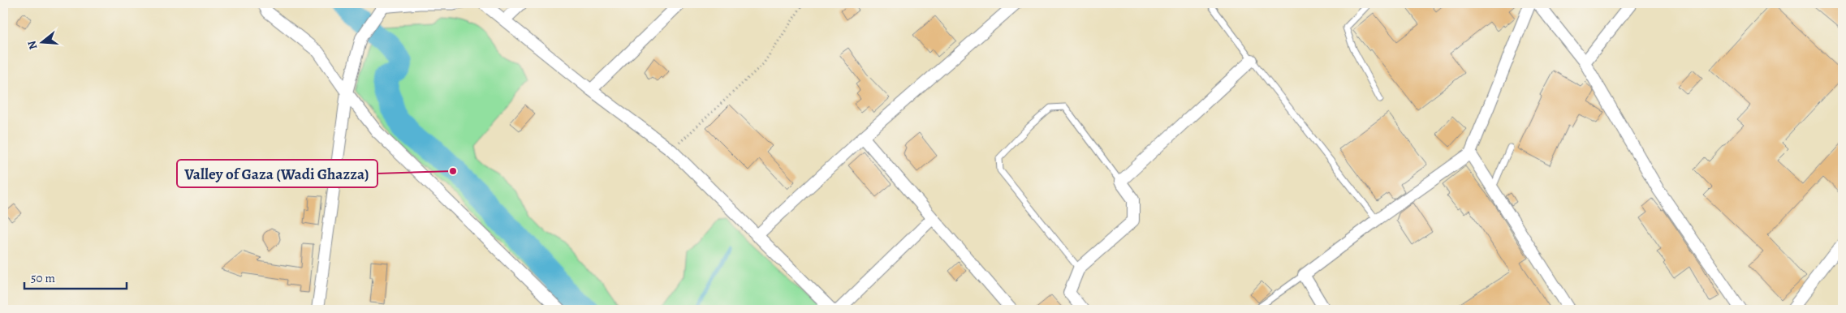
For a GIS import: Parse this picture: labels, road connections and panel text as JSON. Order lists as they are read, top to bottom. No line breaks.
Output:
{"places":["Valley of Gaza (Wadi Ghazza)"],"scale_bar":"50 m","north":"left"}
